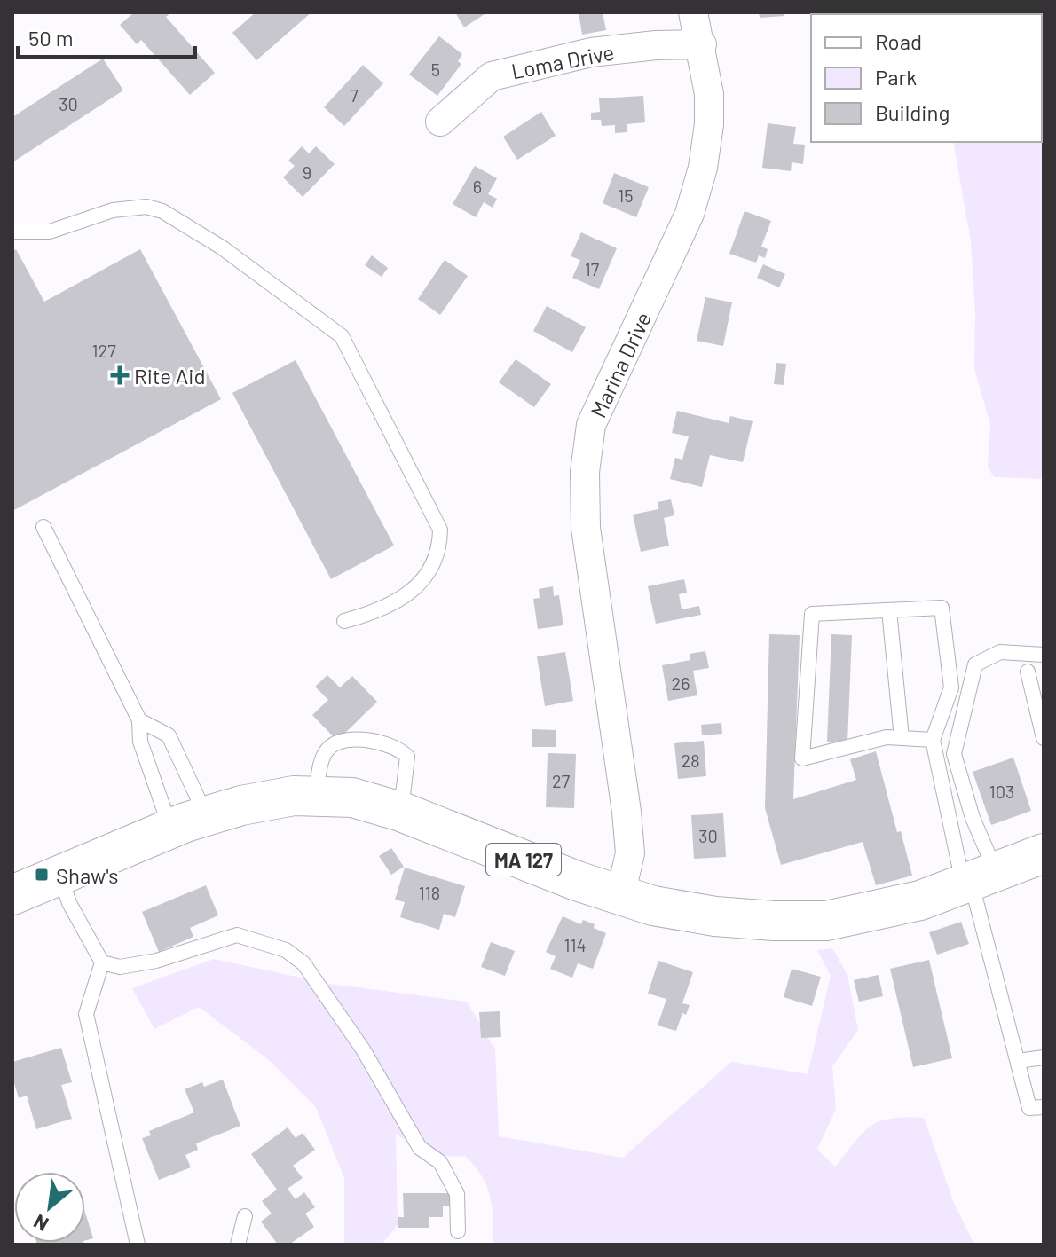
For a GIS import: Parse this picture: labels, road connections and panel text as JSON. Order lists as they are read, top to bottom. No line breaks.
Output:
{"streets":{"main road":["MA 127"],"street":["Loma Drive","Marina Drive"]},"crossings":[["Loma Drive","Marina Drive"],["Marina Drive","MA 127"]],"places":{"health":["Rite Aid"],"transit":["Shaw's"]},"house_numbers":["5","7","30","9","6","15","17","127","26","28","27","103","30","118","114"],"legend":["Road","Park","Building"],"scale_bar":"50 m","north":"bottom left"}
